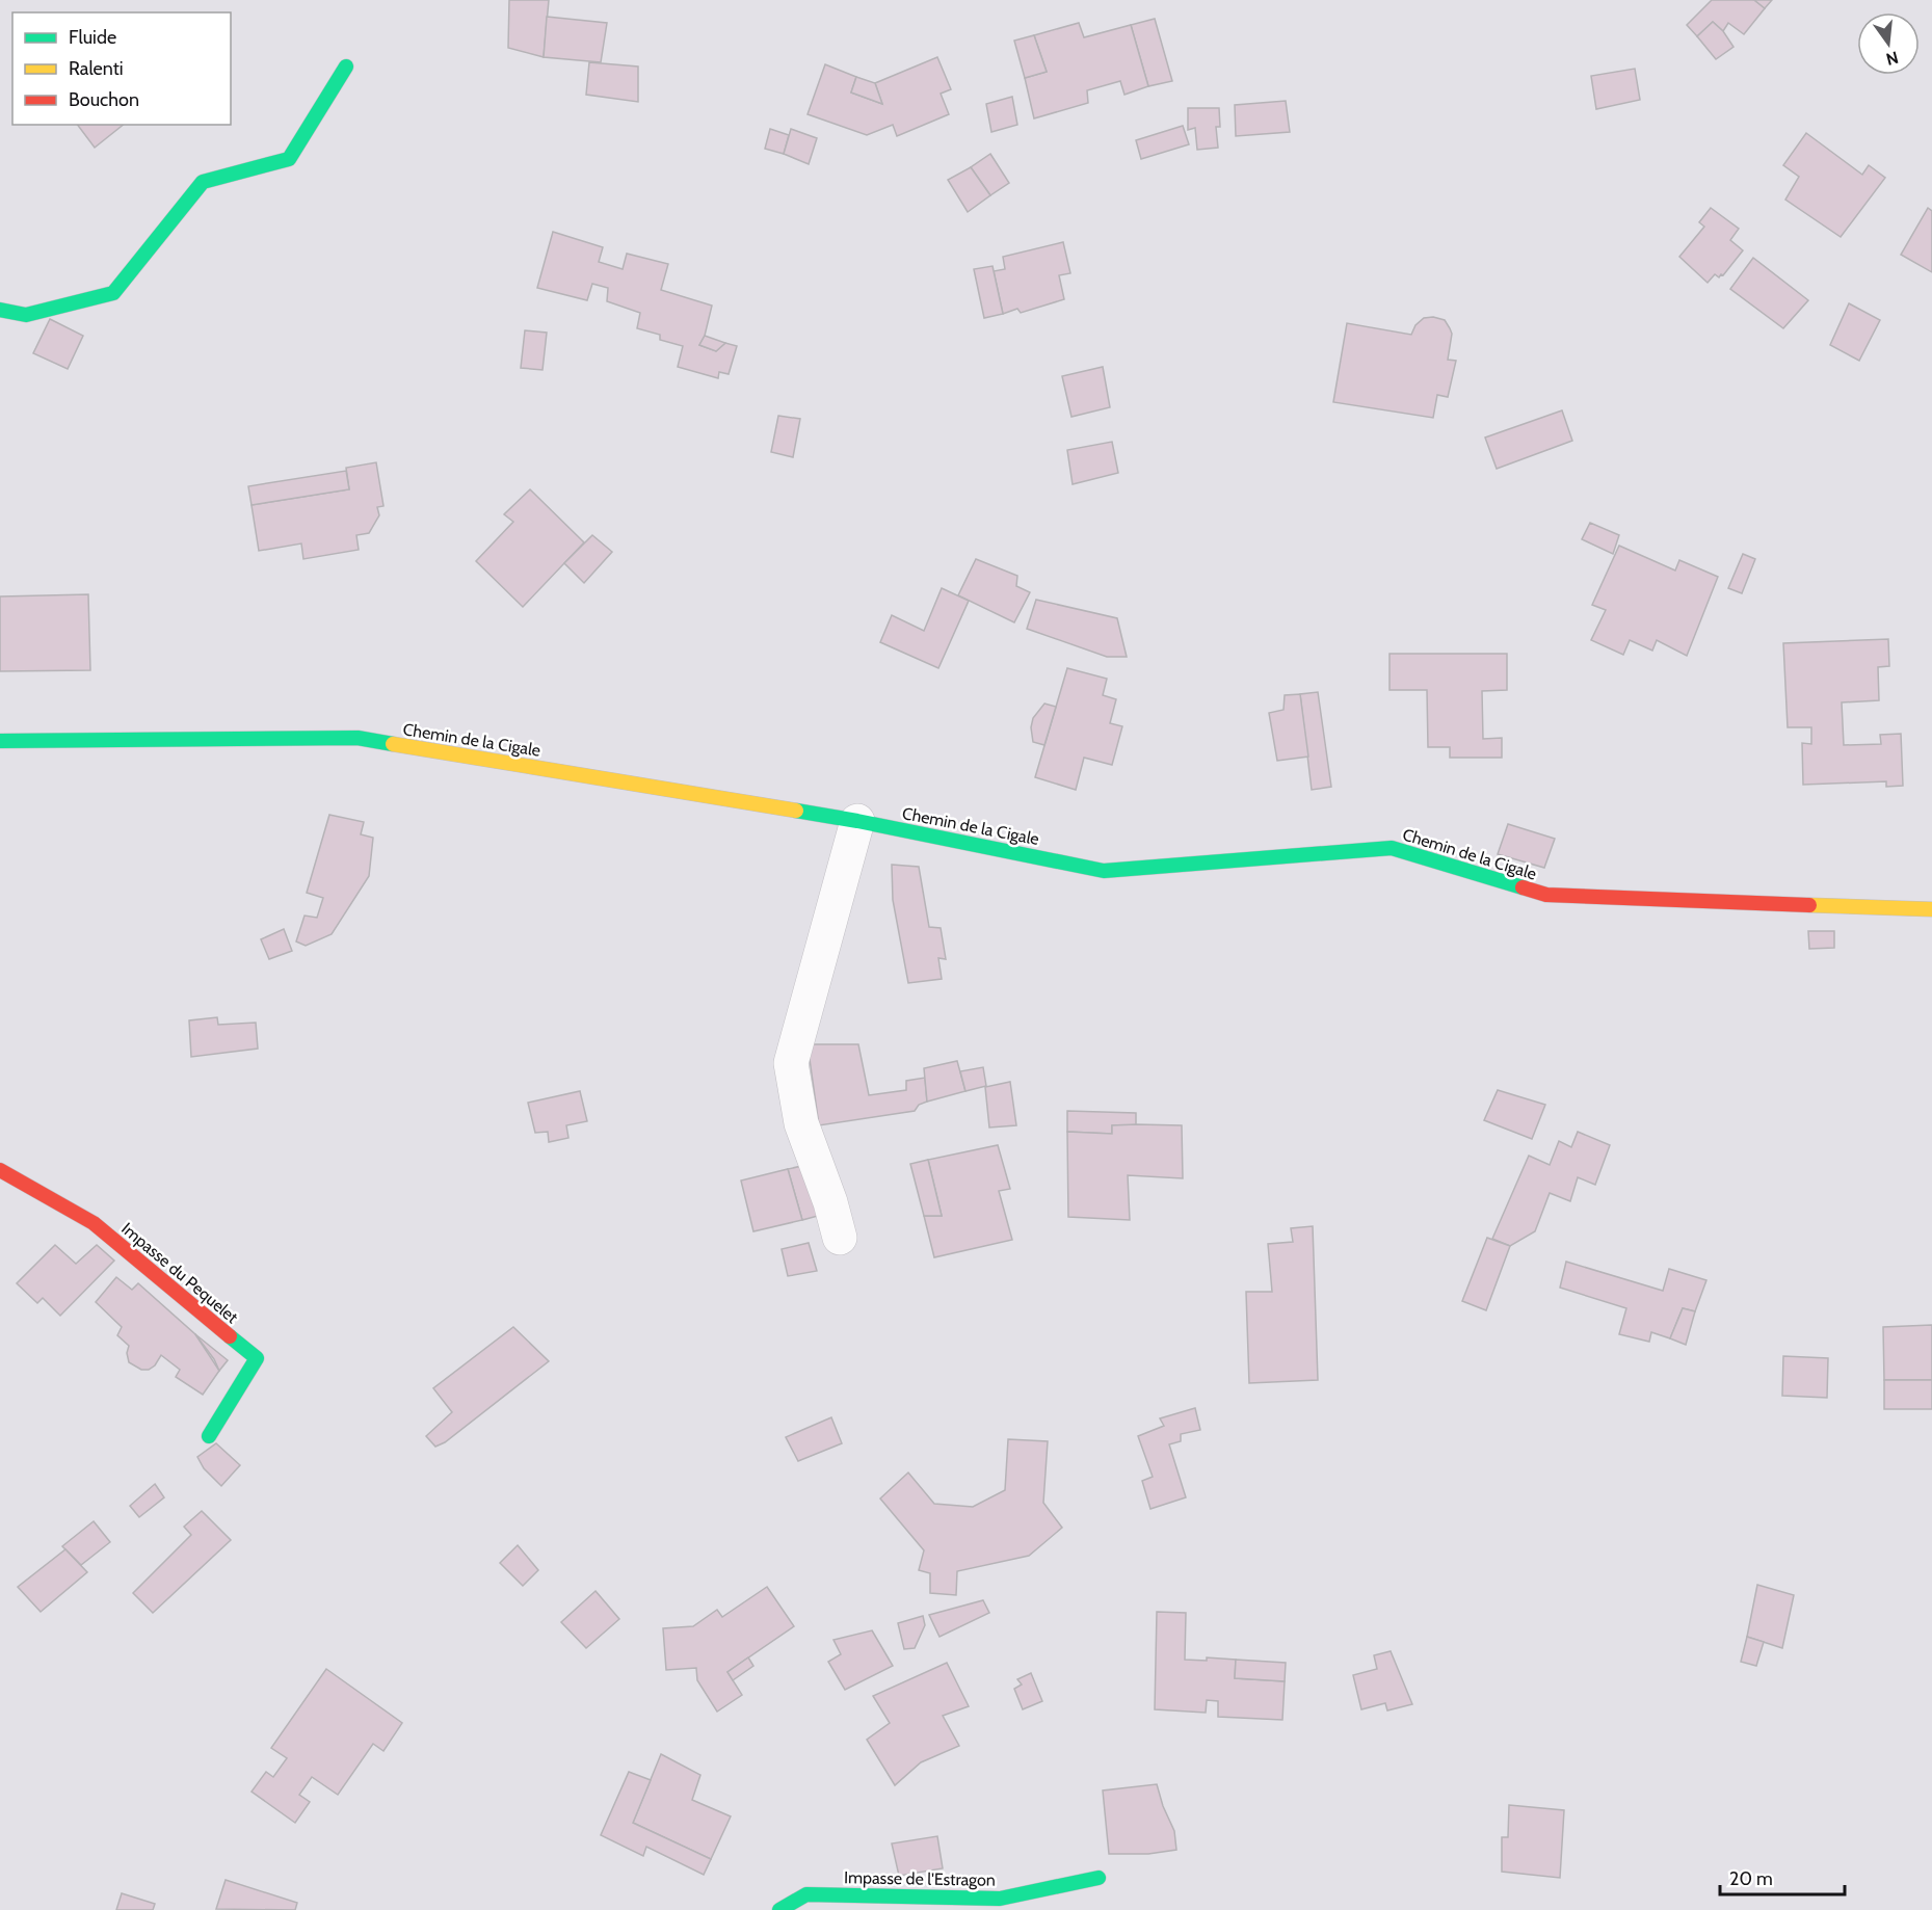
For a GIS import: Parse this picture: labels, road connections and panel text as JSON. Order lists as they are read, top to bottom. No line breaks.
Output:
{"streets":{"street":["Chemin de la Cigale","Impasse du Pequelet","Impasse de l'Estragon"]},"legend":["Fluide","Ralenti","Bouchon"],"scale_bar":"20 m","north":"bottom"}
